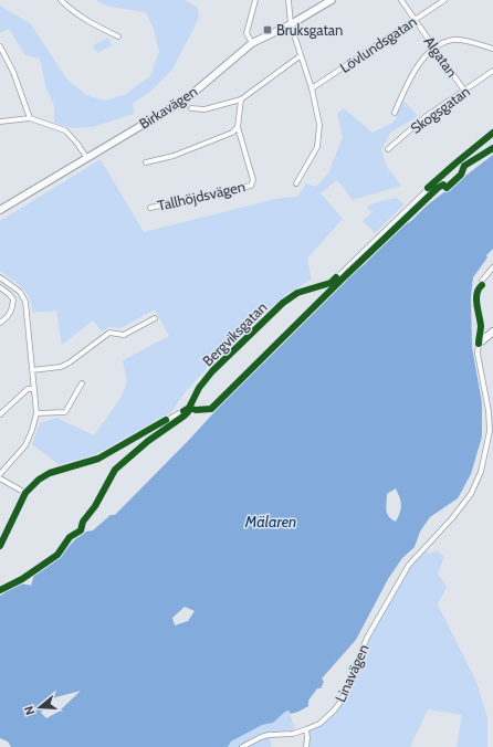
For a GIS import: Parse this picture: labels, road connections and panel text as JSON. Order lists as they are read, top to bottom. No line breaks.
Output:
{"streets":{"street":["Lövlundsgatan","Algatan","Birkavägen","Skogsgatan","Tallhöjdsvägen","Bergviksgatan","Linavägen"]},"crossings":[["Lövlundsgatan","Algatan"],["Algatan","Skogsgatan"]],"water":["Mälaren"],"places":{"transit":["Bruksgatan"]},"north":"left"}
